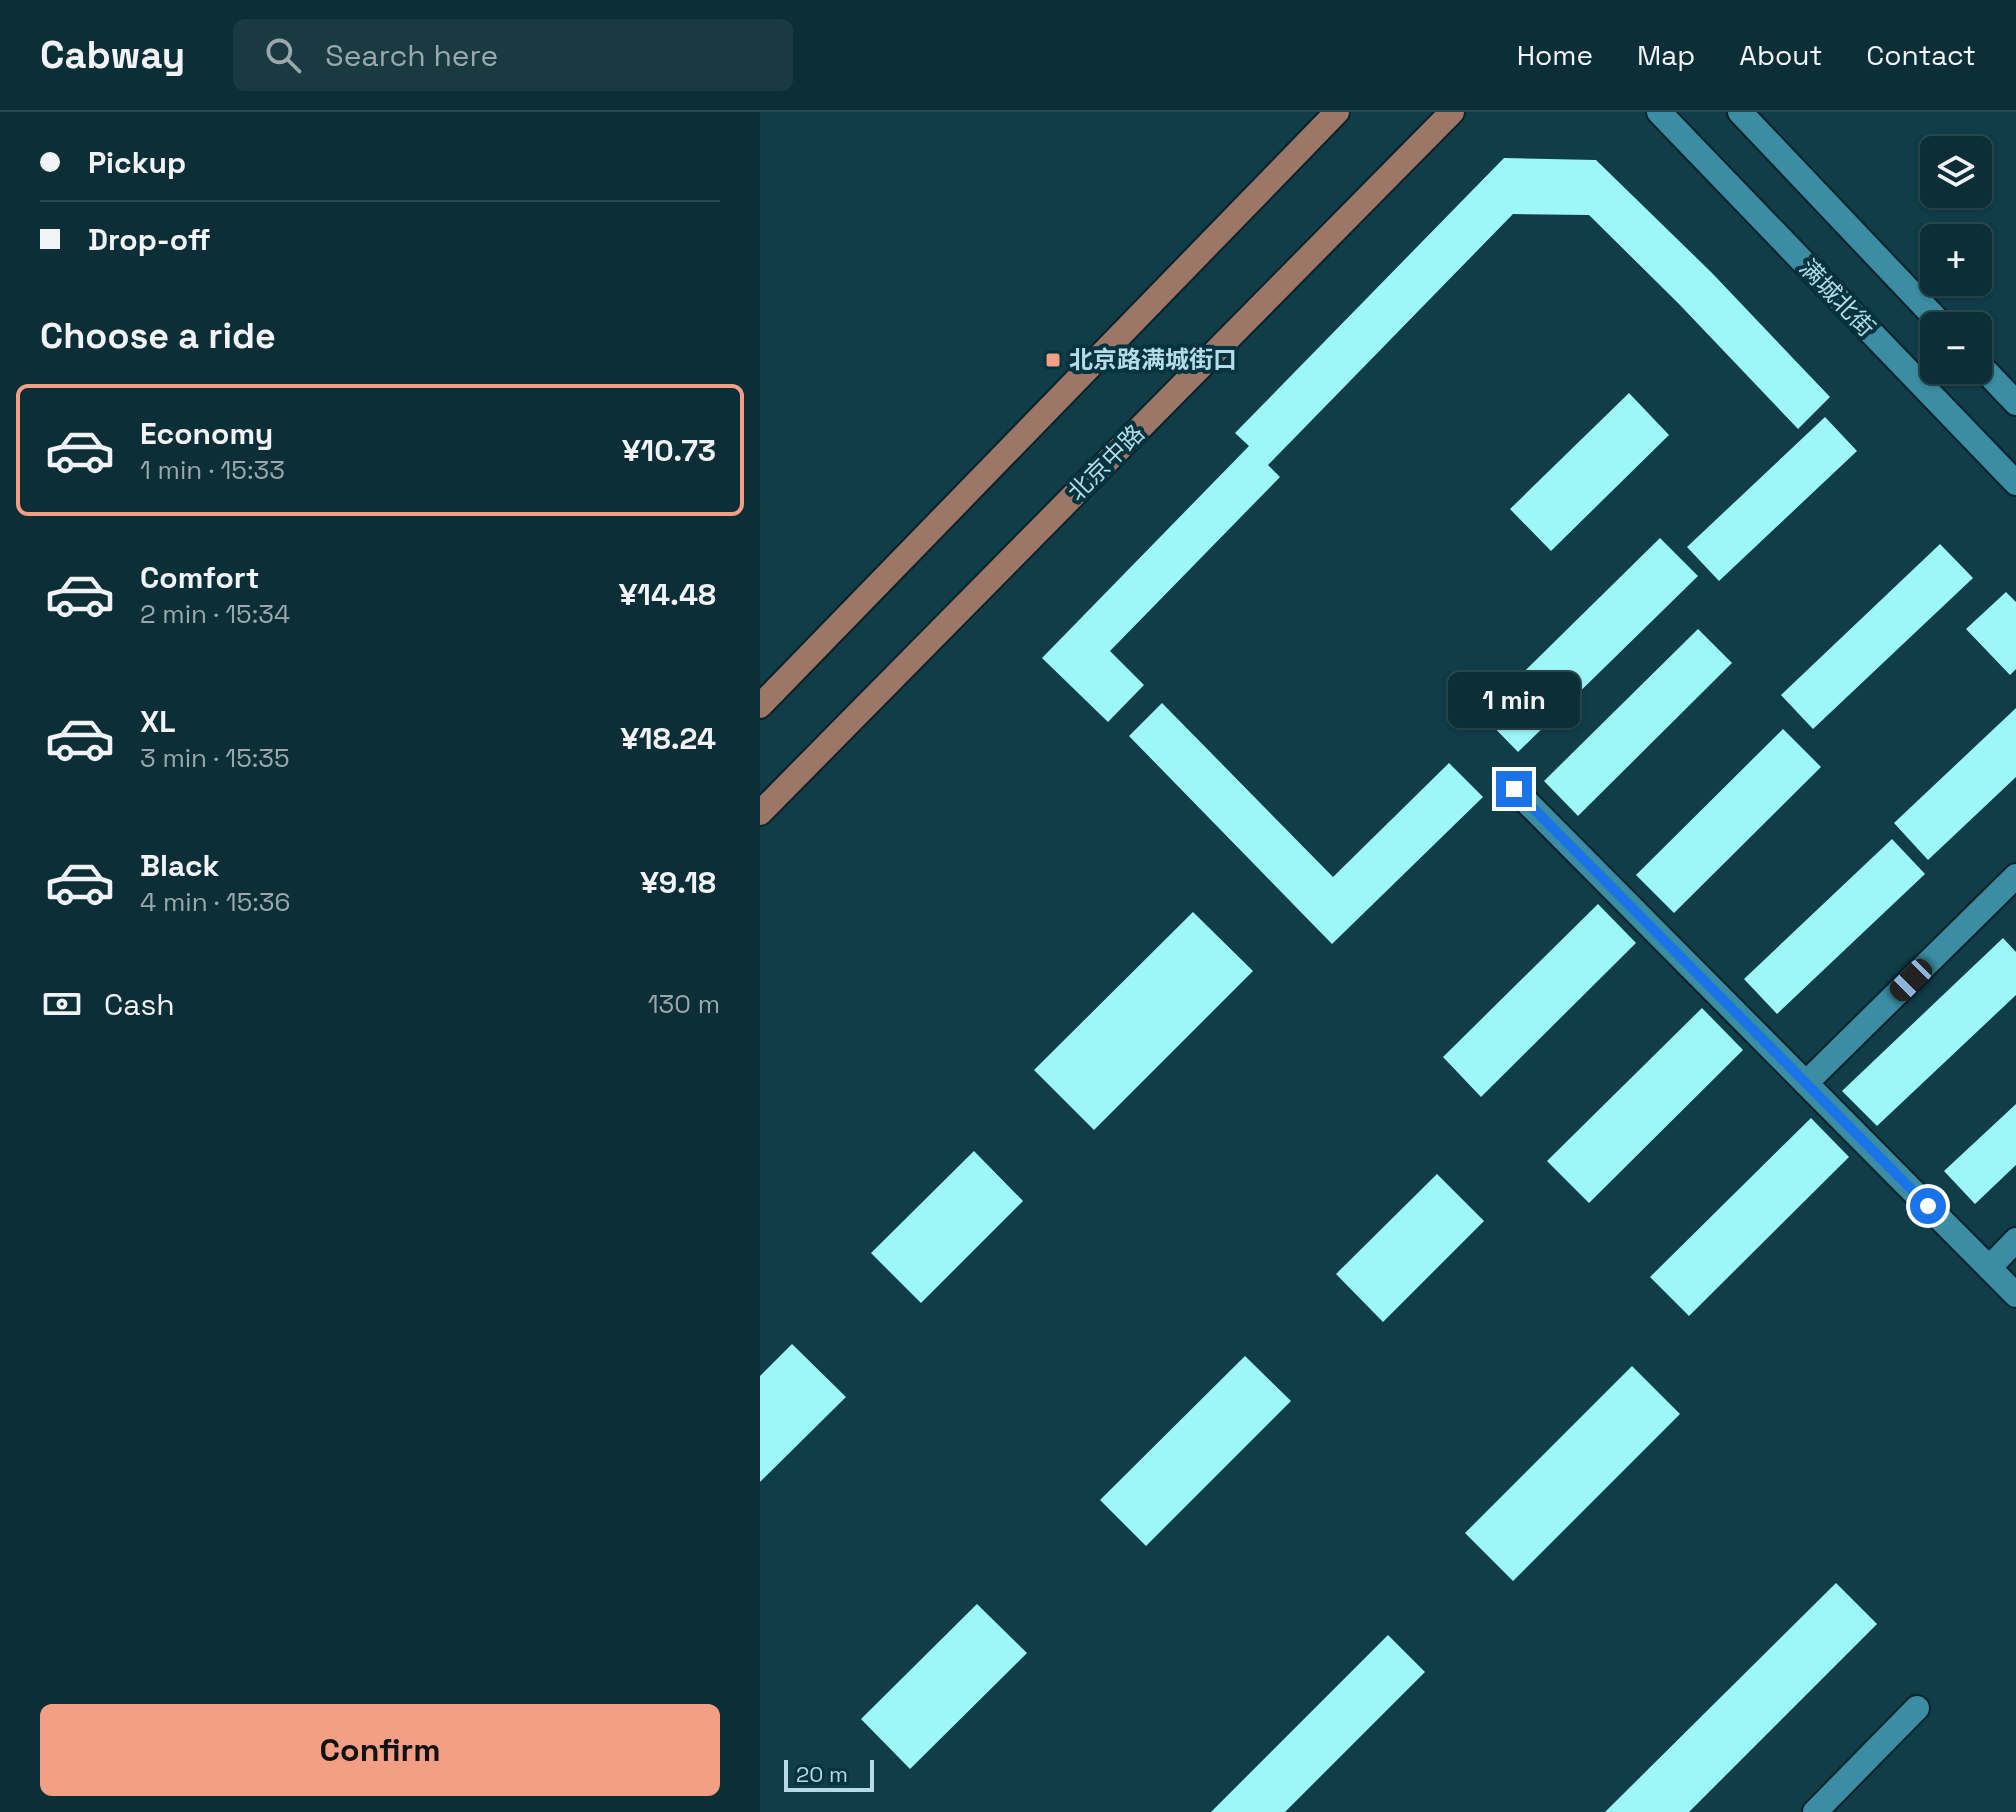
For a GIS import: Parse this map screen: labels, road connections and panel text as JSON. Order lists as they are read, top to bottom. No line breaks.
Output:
{"streets":{"main road":["北京中路"],"street":["满城北街"]},"places":{"transit":["北京路满城街口"]},"scale_bar":"20 m","page":{"header":"Cabway","search":"Search here","nav":["Home","Map","About","Contact"],"banner":["Pickup","Drop-off"],"map_buttons":["+","−"],"heading":"Choose a ride","list":[{"name":"Economy","note":"1 min · 15:33","value":"¥10.73"},{"name":"Comfort","note":"2 min · 15:34","value":"¥14.48"},{"name":"XL","note":"3 min · 15:35","value":"¥18.24"},{"name":"Black","note":"4 min · 15:36","value":"¥9.18"}],"bubble":"1 min","pay":["Cash","130 m"],"buttons":"Confirm","scale":"20 m"}}
